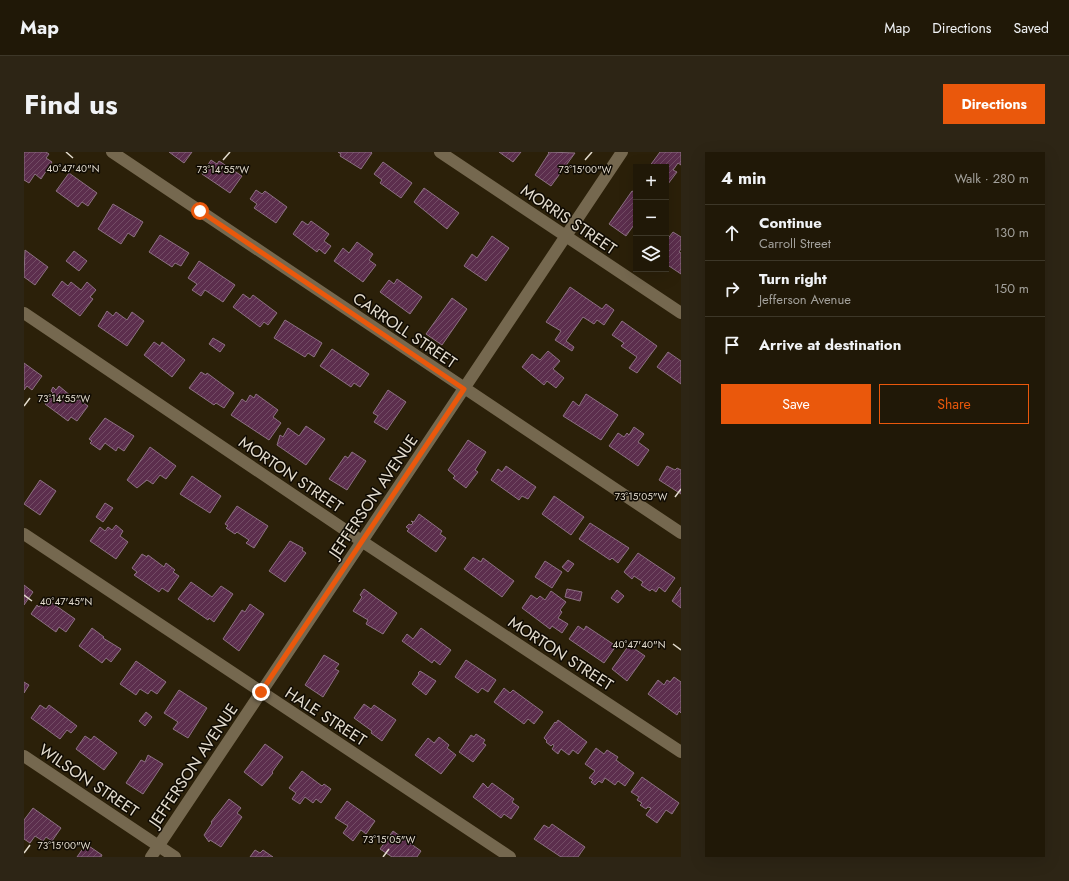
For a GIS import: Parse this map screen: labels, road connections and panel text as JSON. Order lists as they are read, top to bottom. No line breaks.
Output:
{"streets":{"street":["MORRIS STREET","CARROLL STREET","MORTON STREET","JEFFERSON AVENUE","HALE STREET","WILSON STREET"]},"crossings":[["MORRIS STREET","JEFFERSON AVENUE"],["CARROLL STREET","JEFFERSON AVENUE"],["MORTON STREET","JEFFERSON AVENUE"],["JEFFERSON AVENUE","HALE STREET"],["JEFFERSON AVENUE","WILSON STREET"]],"page":{"header":"Map","nav":["Map","Directions","Saved"],"title":"Find us","buttons":["Directions",["Save","Share"]],"heading":["4 min","Walk · 280 m"],"map_buttons":["+","−"],"list":[["Continue","Carroll Street","130 m"],["Turn right","Jefferson Avenue","150 m"],"Arrive at destination"]},"coordinates":["40°47'40\"N","73°14'55\"W","73°15'00\"W","73°15'05\"W","40°47'45\"N"]}
